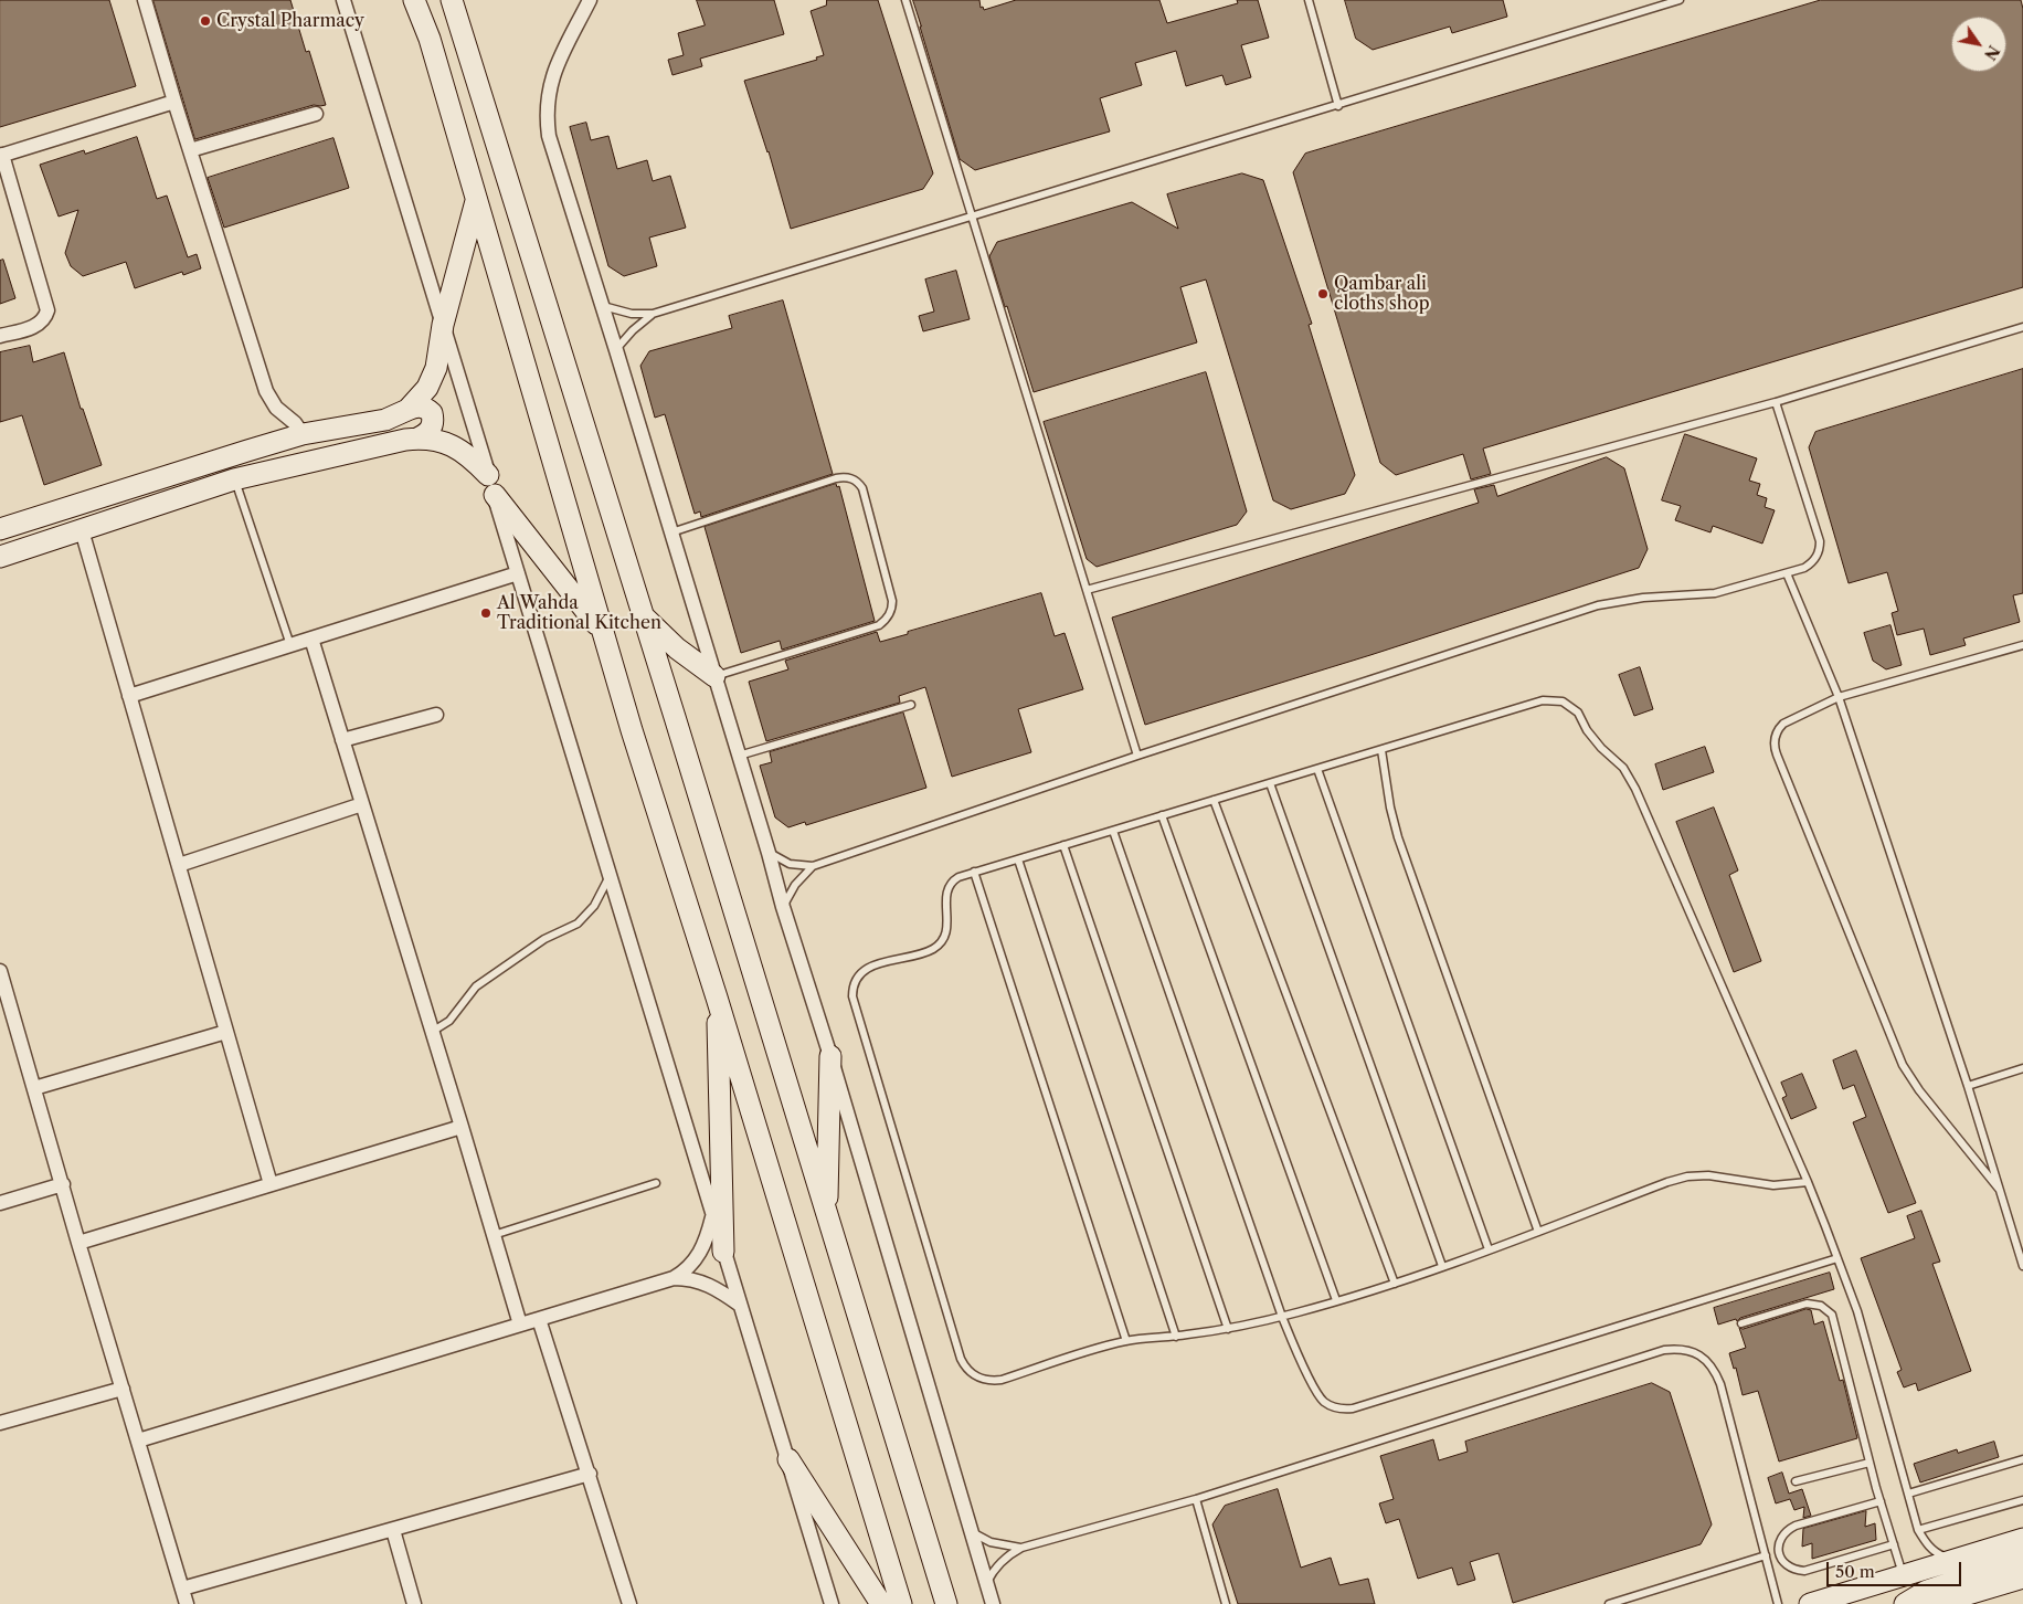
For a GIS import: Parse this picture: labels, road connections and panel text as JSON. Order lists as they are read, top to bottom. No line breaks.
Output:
{"places":["Crystal Pharmacy","Qambar ali cloths shop","Al Wahda Traditional Kitchen"],"scale_bar":"50 m","north":"bottom right"}
